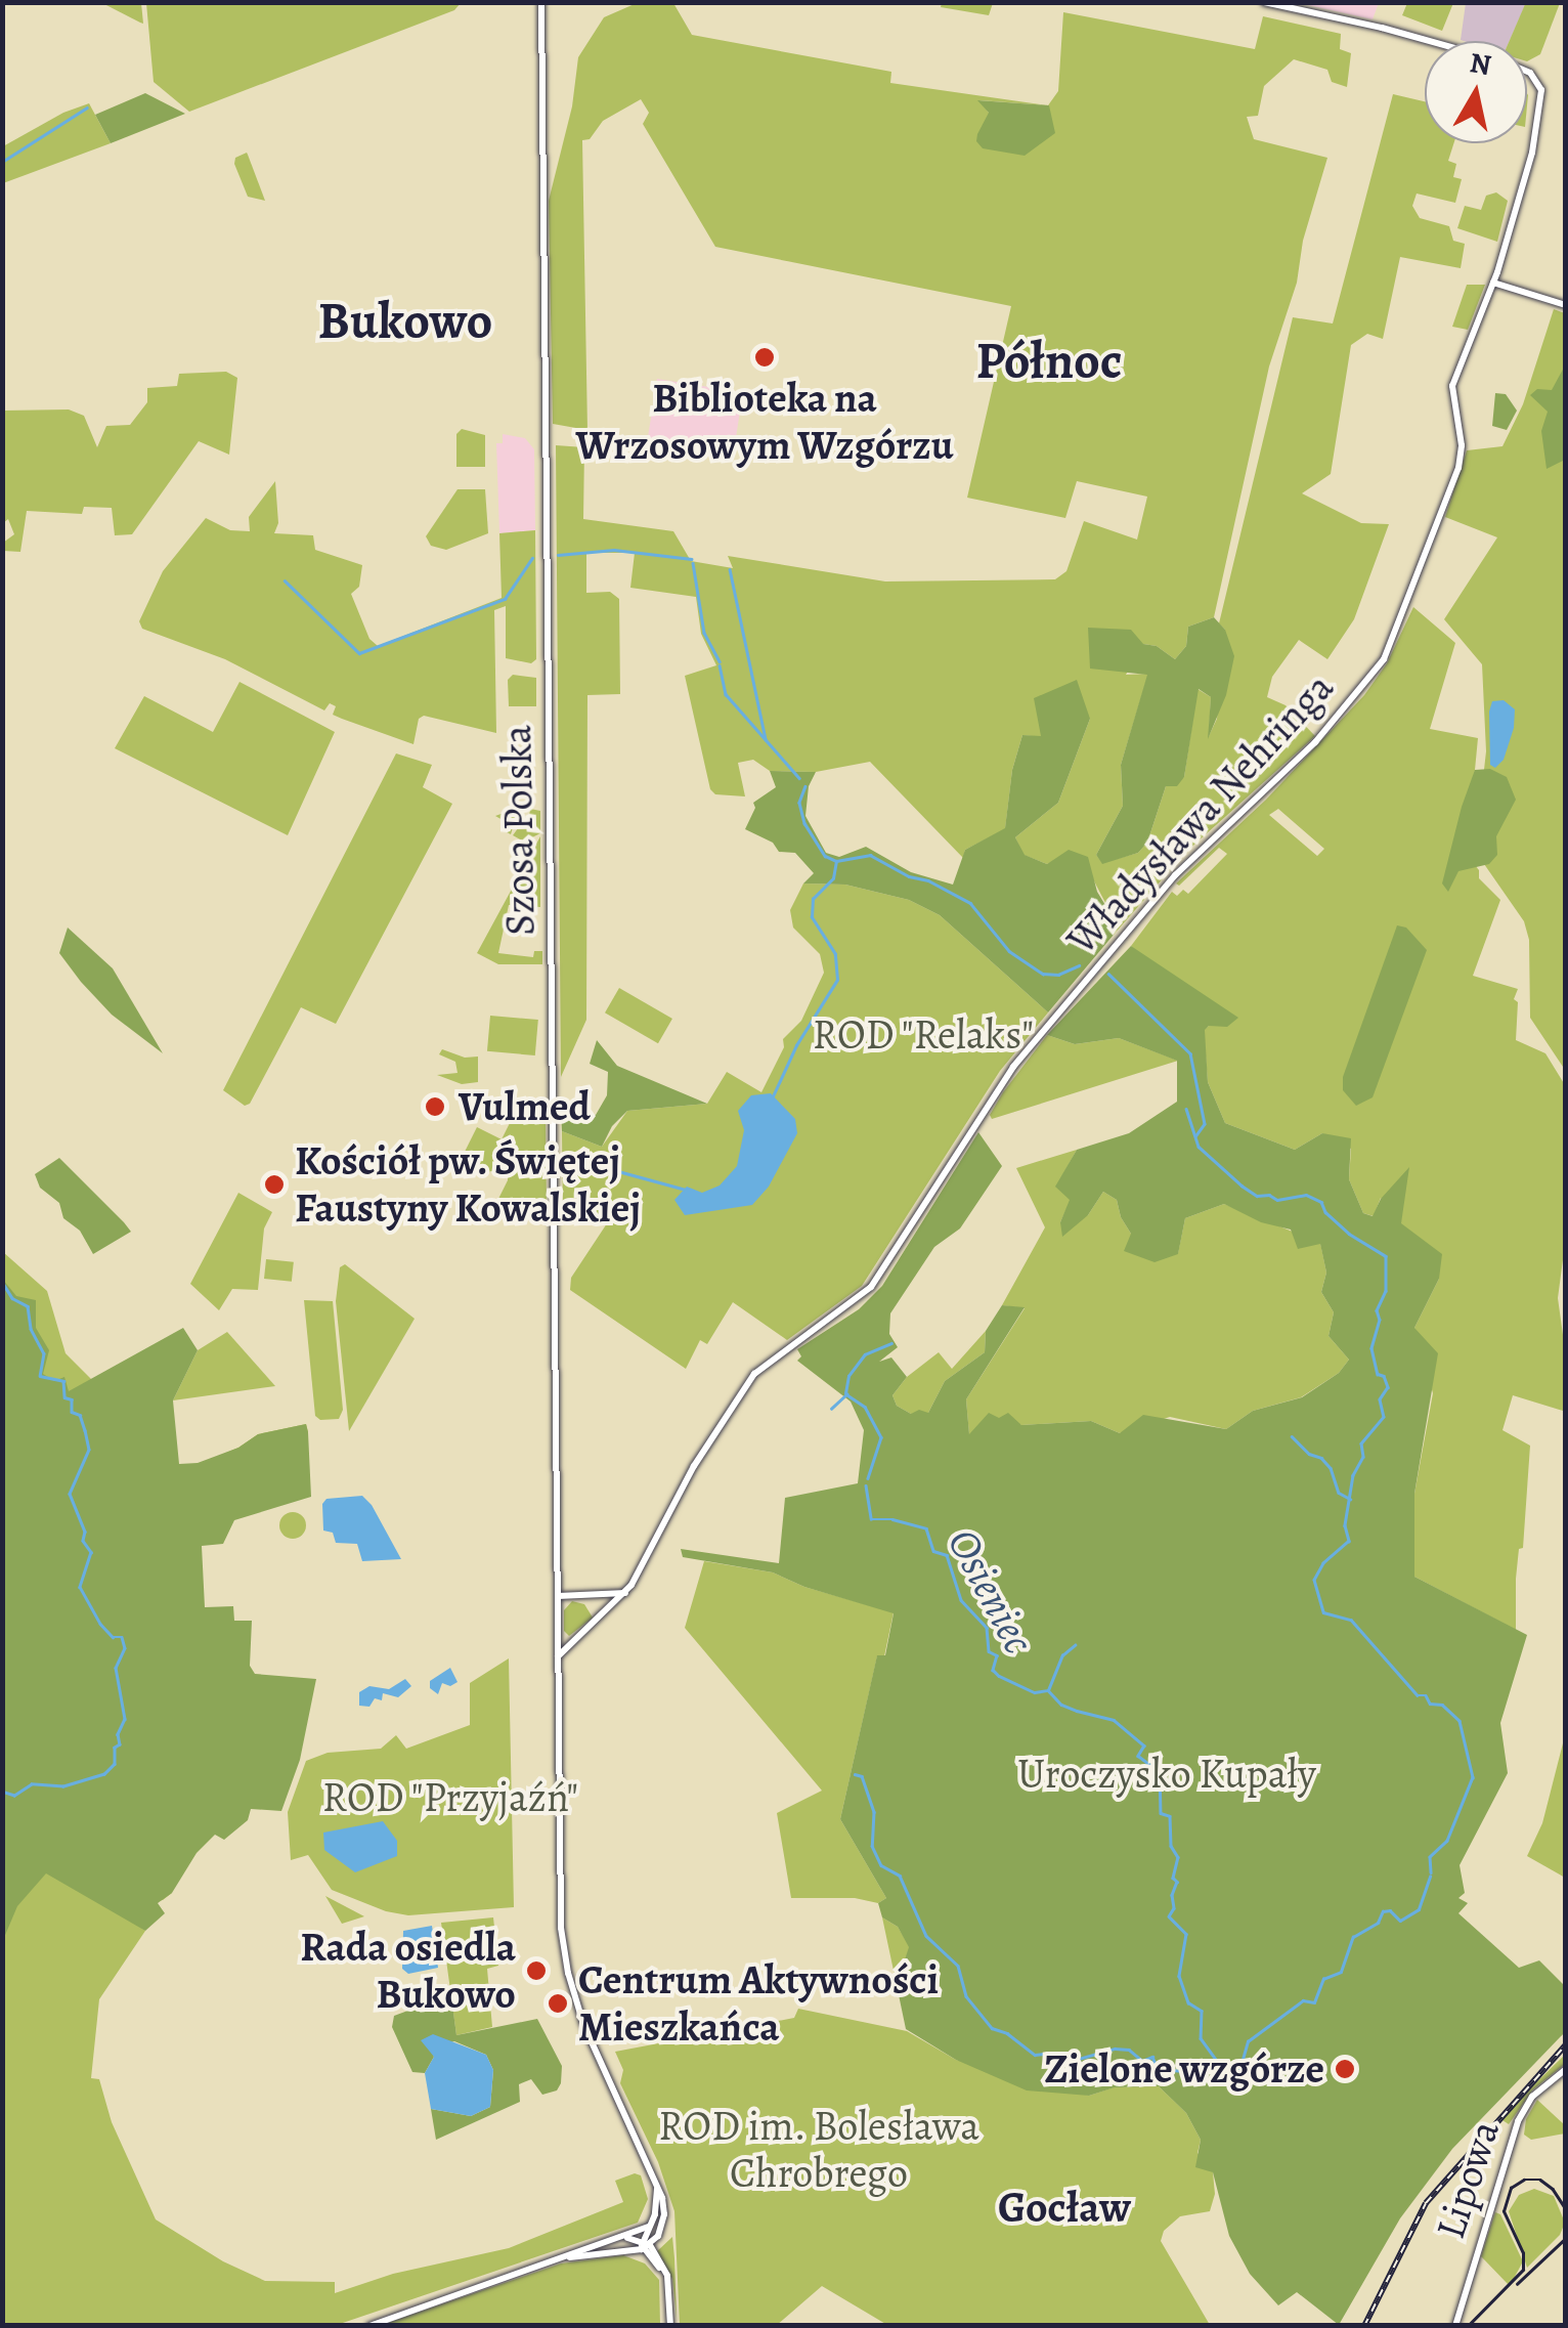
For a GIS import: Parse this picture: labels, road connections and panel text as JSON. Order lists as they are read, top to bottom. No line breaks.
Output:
{"streets":{"street":["Władysława Nehringa","Szosa Polska","Lipowa"]},"crossings":[["Władysława Nehringa","Szosa Polska"]],"districts":["Bukowo","Północ","Gocław"],"water":["Osieniec"],"parks":["ROD \"Relaks\"","Uroczysko Kupały","ROD \"Przyjaźń\"","ROD im. Bolesława Chrobrego"],"places":["Biblioteka na Wrzosowym Wzgórzu","Vulmed","Kościół pw. Świętej Faustyny Kowalskiej","Rada osiedla Bukowo","Centrum Aktywności Mieszkańca","Zielone wzgórze"],"north":"top"}
